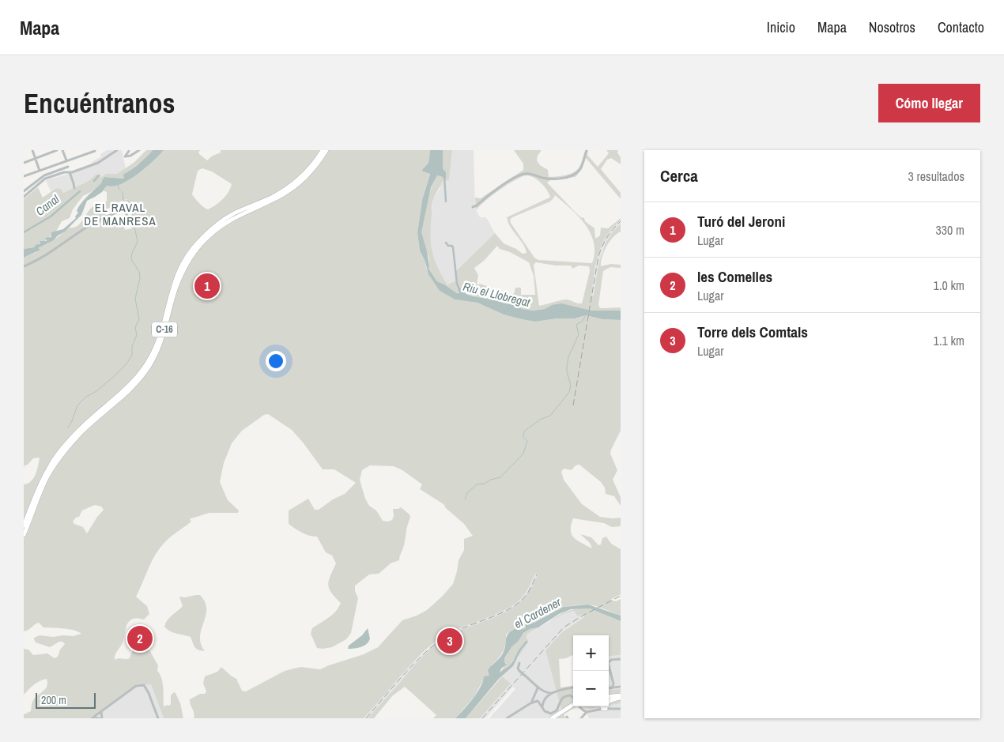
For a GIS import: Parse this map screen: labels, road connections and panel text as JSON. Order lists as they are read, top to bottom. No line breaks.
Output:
{"streets":{"highway":["C-16"]},"districts":["EL RAVAL DE MANRESA"],"water":["Canal","Riu el Llobregat","el Cardener"],"scale_bar":"200 m","page":{"header":"Mapa","nav":["Inicio","Mapa","Nosotros","Contacto"],"buttons":"Cómo llegar","title":"Encuéntranos","heading":["Cerca","3 resultados"],"list":[{"mark":"1","name":"Turó del Jeroni","note":"Lugar","value":"330 m"},{"mark":"2","name":"les Comelles","note":"Lugar","value":"1.0 km"},{"mark":"3","name":"Torre dels Comtals","note":"Lugar","value":"1.1 km"}],"pins":["1","2","3"],"map_buttons":["+","−"],"scale":"200 m"}}
